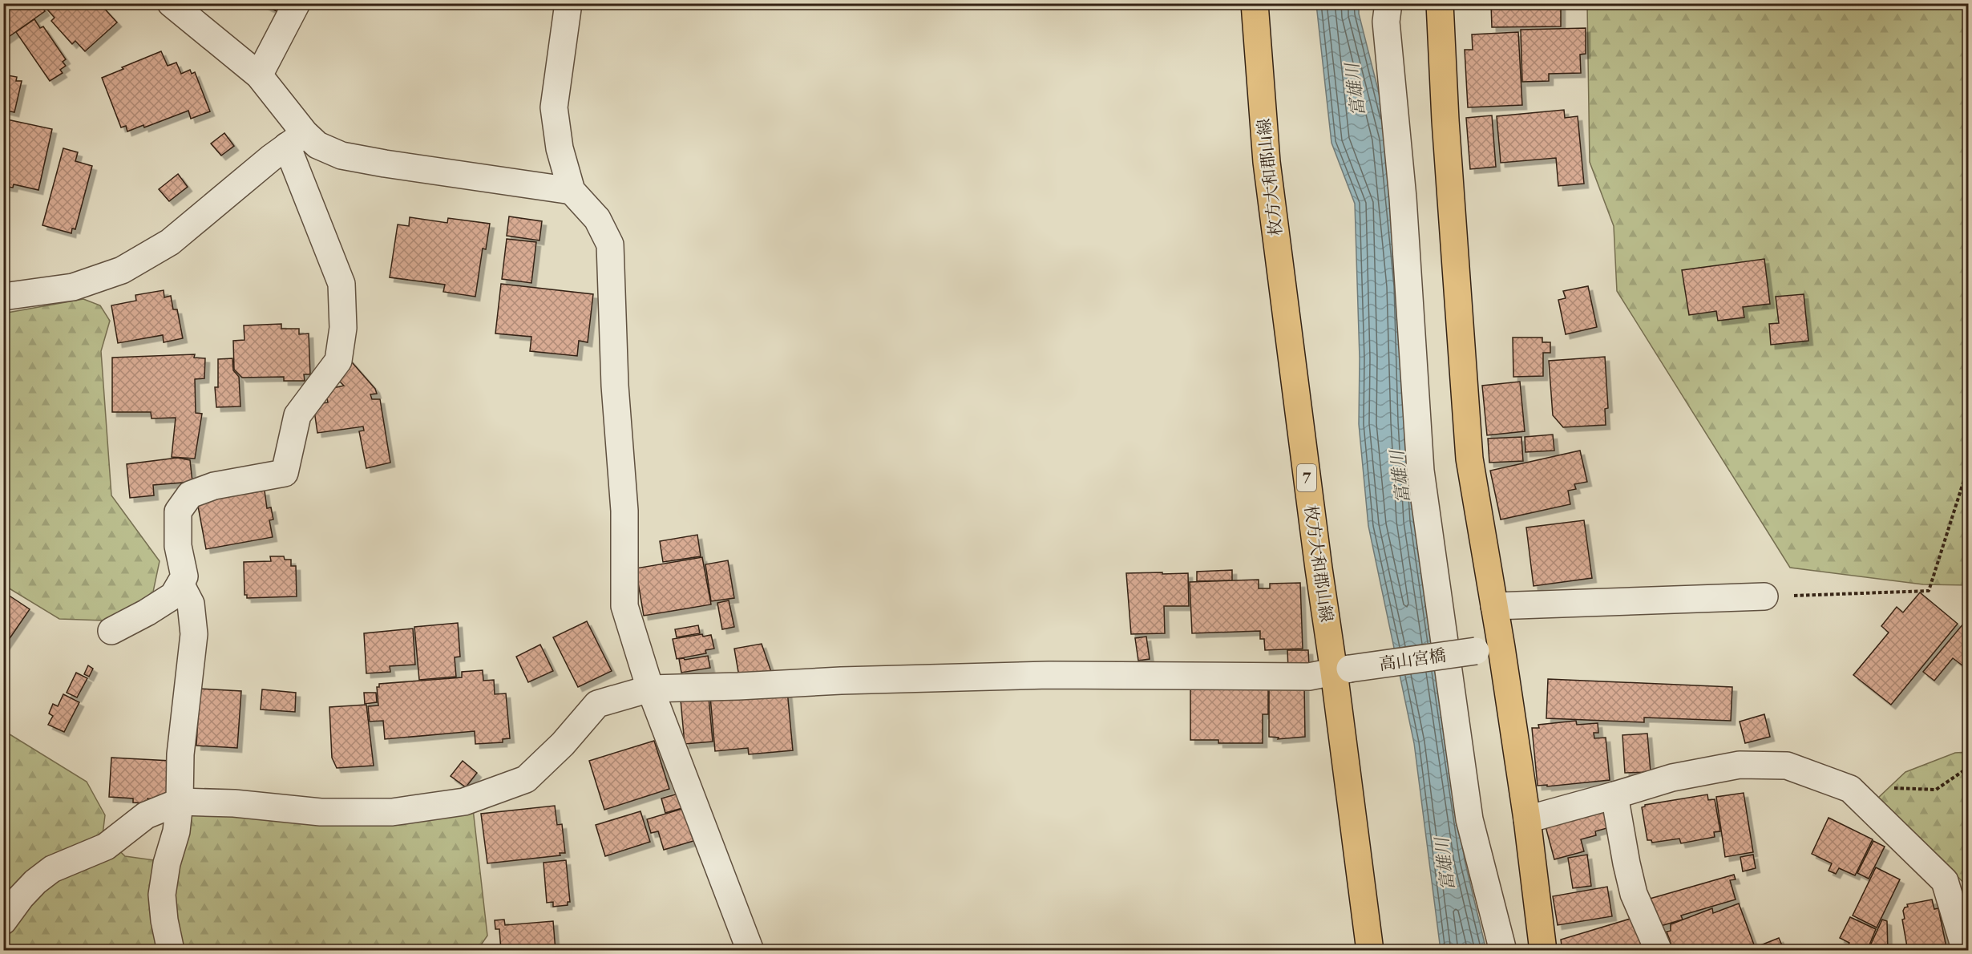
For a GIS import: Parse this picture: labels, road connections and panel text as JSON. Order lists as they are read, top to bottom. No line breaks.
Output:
{"streets":{"main road":["枚方大和郡山線","7"],"street":["高山宮橋"]},"crossings":[["枚方大和郡山線","高山宮橋"]],"water":["富雄川"]}
